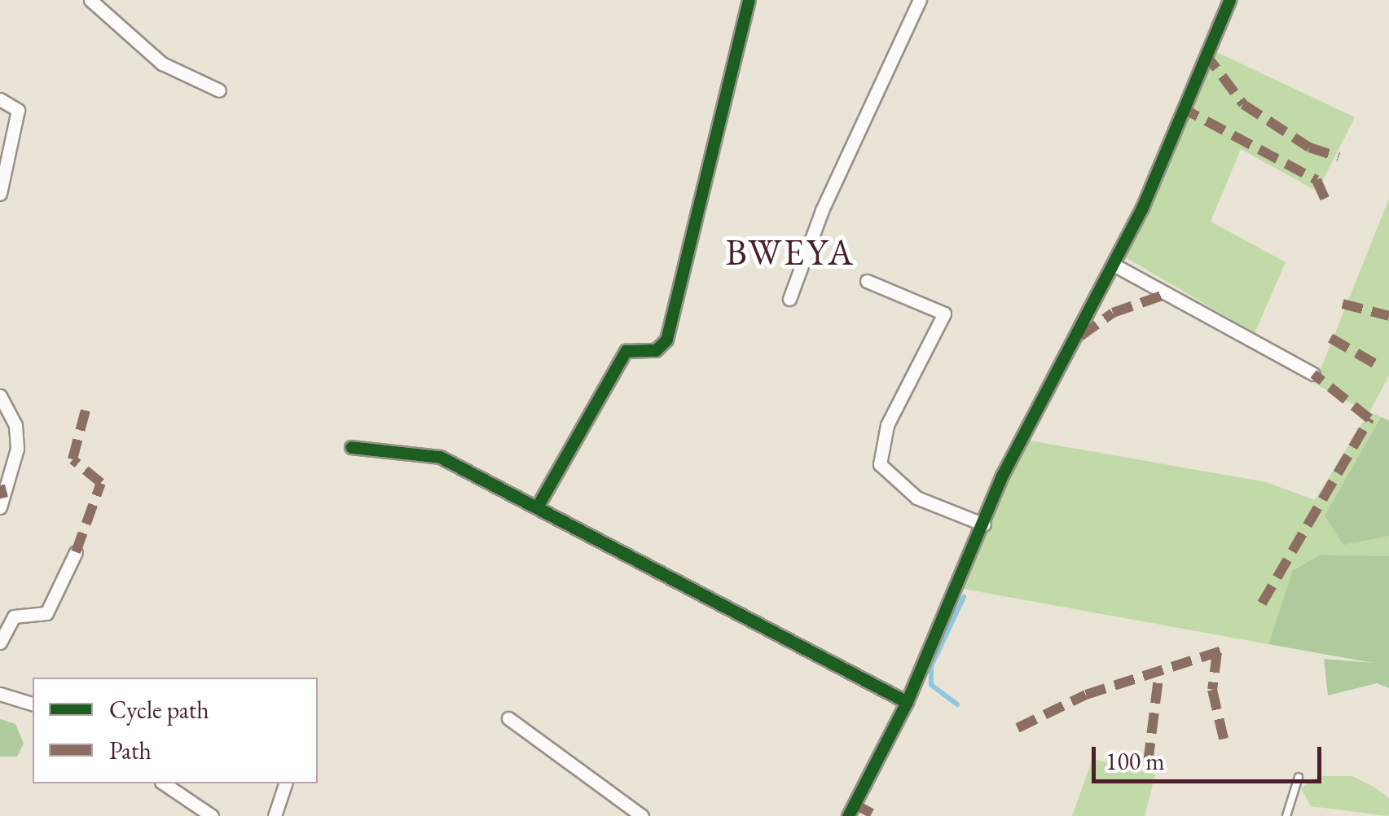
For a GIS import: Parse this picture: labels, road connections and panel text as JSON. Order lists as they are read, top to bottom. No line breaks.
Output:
{"districts":["BWEYA"],"legend":["Cycle path","Path"],"scale_bar":"100 m"}
